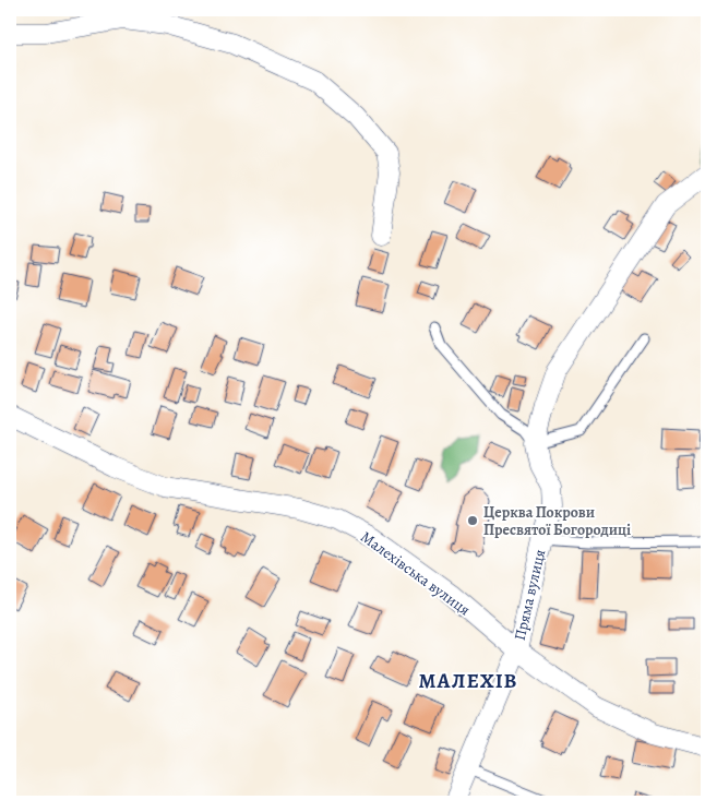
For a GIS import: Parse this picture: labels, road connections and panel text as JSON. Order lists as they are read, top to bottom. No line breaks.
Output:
{"streets":{"street":["Малехівська вулиця","Пряма вулиця"]},"crossings":[["Малехівська вулиця","Пряма вулиця"]],"districts":["МАЛЕХІВ"],"places":["Церква Покрови Пресвятої Богородиці"]}
